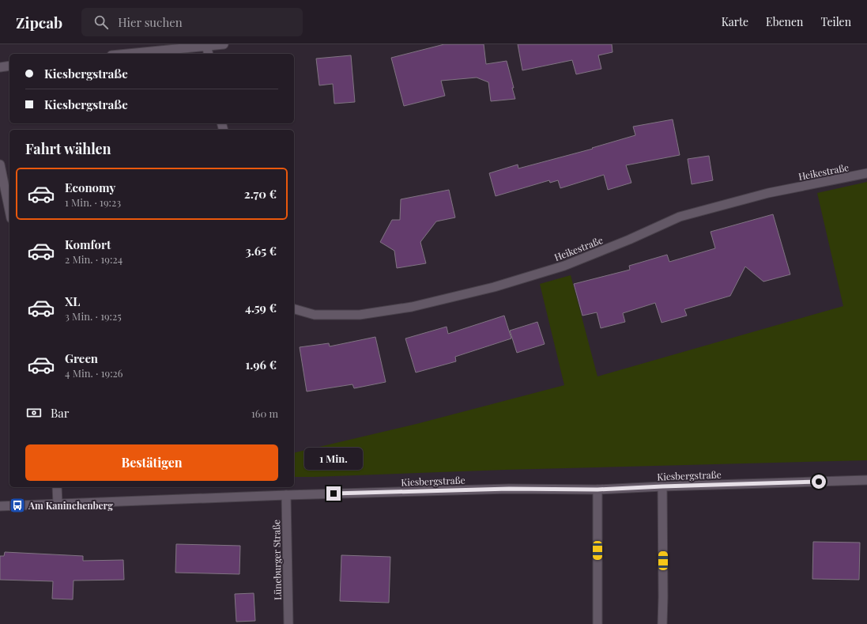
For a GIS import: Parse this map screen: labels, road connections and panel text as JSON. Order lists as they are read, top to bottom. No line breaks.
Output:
{"streets":{"street":["Heikestraße","Kiesbergstraße","Lüneburger Straße"]},"crossings":[["Kiesbergstraße","Lüneburger Straße"]],"places":{"bus stop":["Am Kaninchenberg"]},"page":{"header":"Zipcab","search":"Hier suchen","nav":["Karte","Ebenen","Teilen"],"banner":["Kiesbergstraße","Kiesbergstraße"],"heading":"Fahrt wählen","list":[{"name":"Economy","note":"1 Min. · 19:23","value":"2.70 €"},{"name":"Komfort","note":"2 Min. · 19:24","value":"3.65 €"},{"name":"XL","note":"3 Min. · 19:25","value":"4.59 €"},{"name":"Green","note":"4 Min. · 19:26","value":"1.96 €"}],"pay":["Bar","160 m"],"buttons":"Bestätigen","bubble":"1 Min."}}
